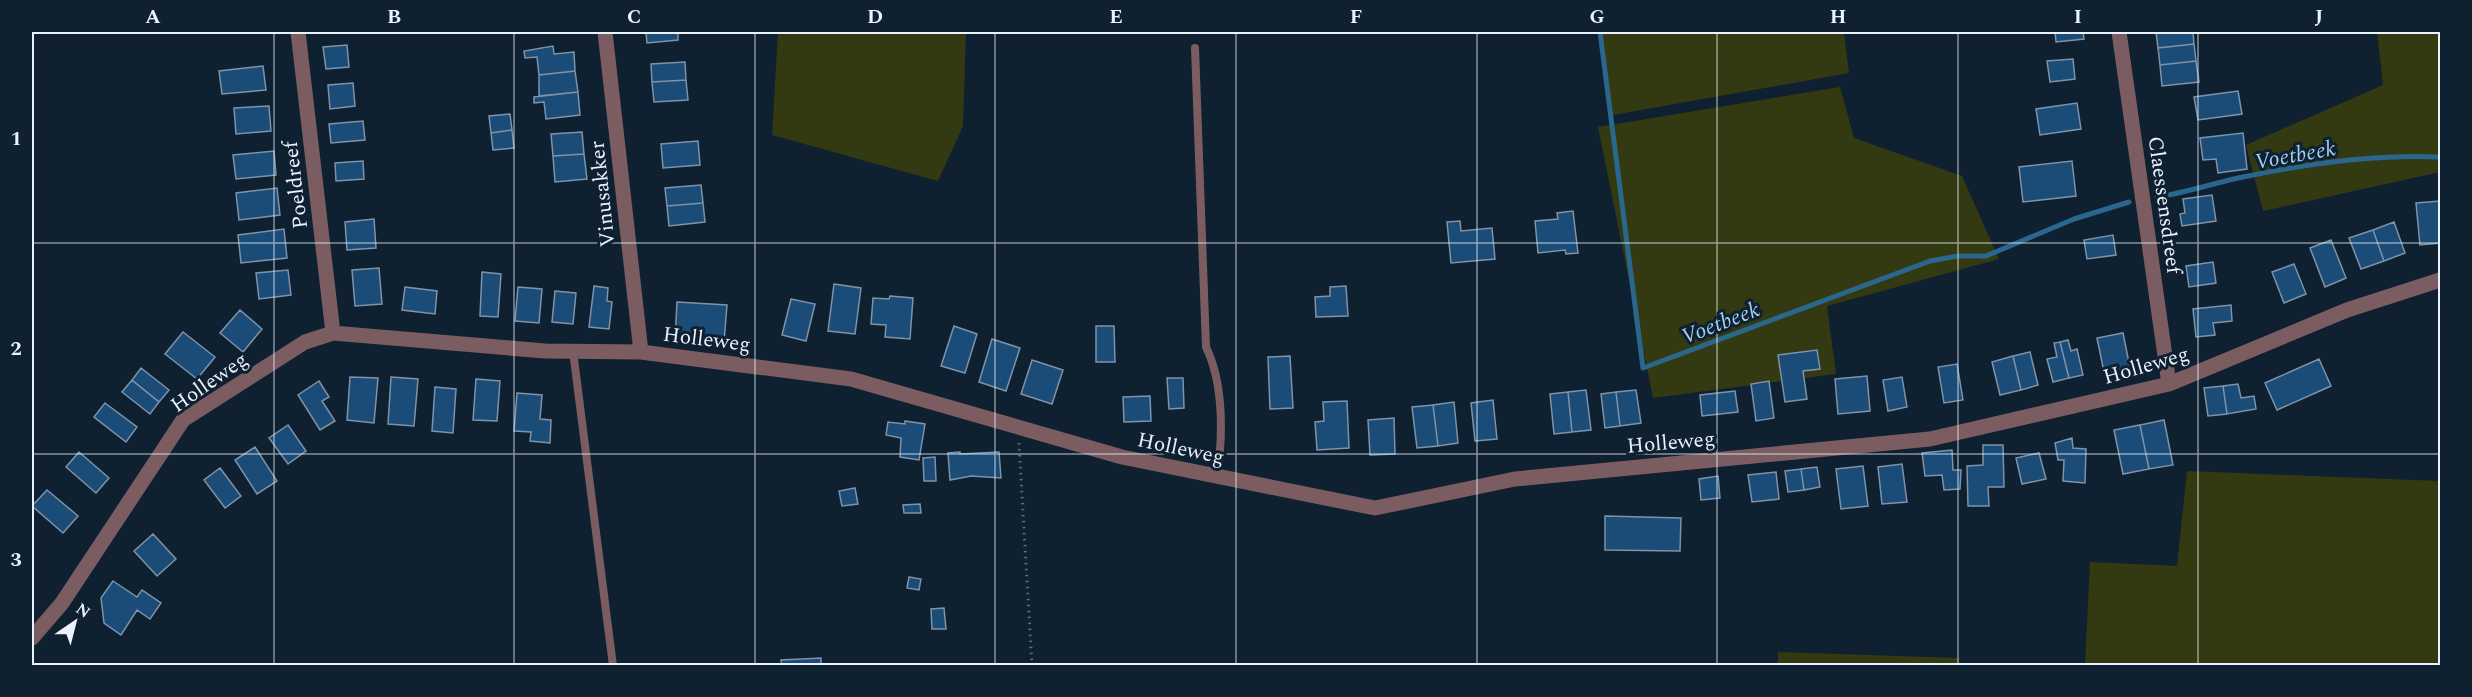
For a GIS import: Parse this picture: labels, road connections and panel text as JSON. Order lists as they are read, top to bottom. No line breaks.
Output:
{"streets":{"street":["Poeldreef","Vinusakker","Claessensdreef","Holleweg"]},"crossings":[["Poeldreef","Holleweg"],["Vinusakker","Holleweg"],["Claessensdreef","Holleweg"]],"water":["Voetbeek"],"north":"top right","grid":{"columns":["A","B","C","D","E","F","G","H","I","J"],"rows":["1","2","3"]}}
